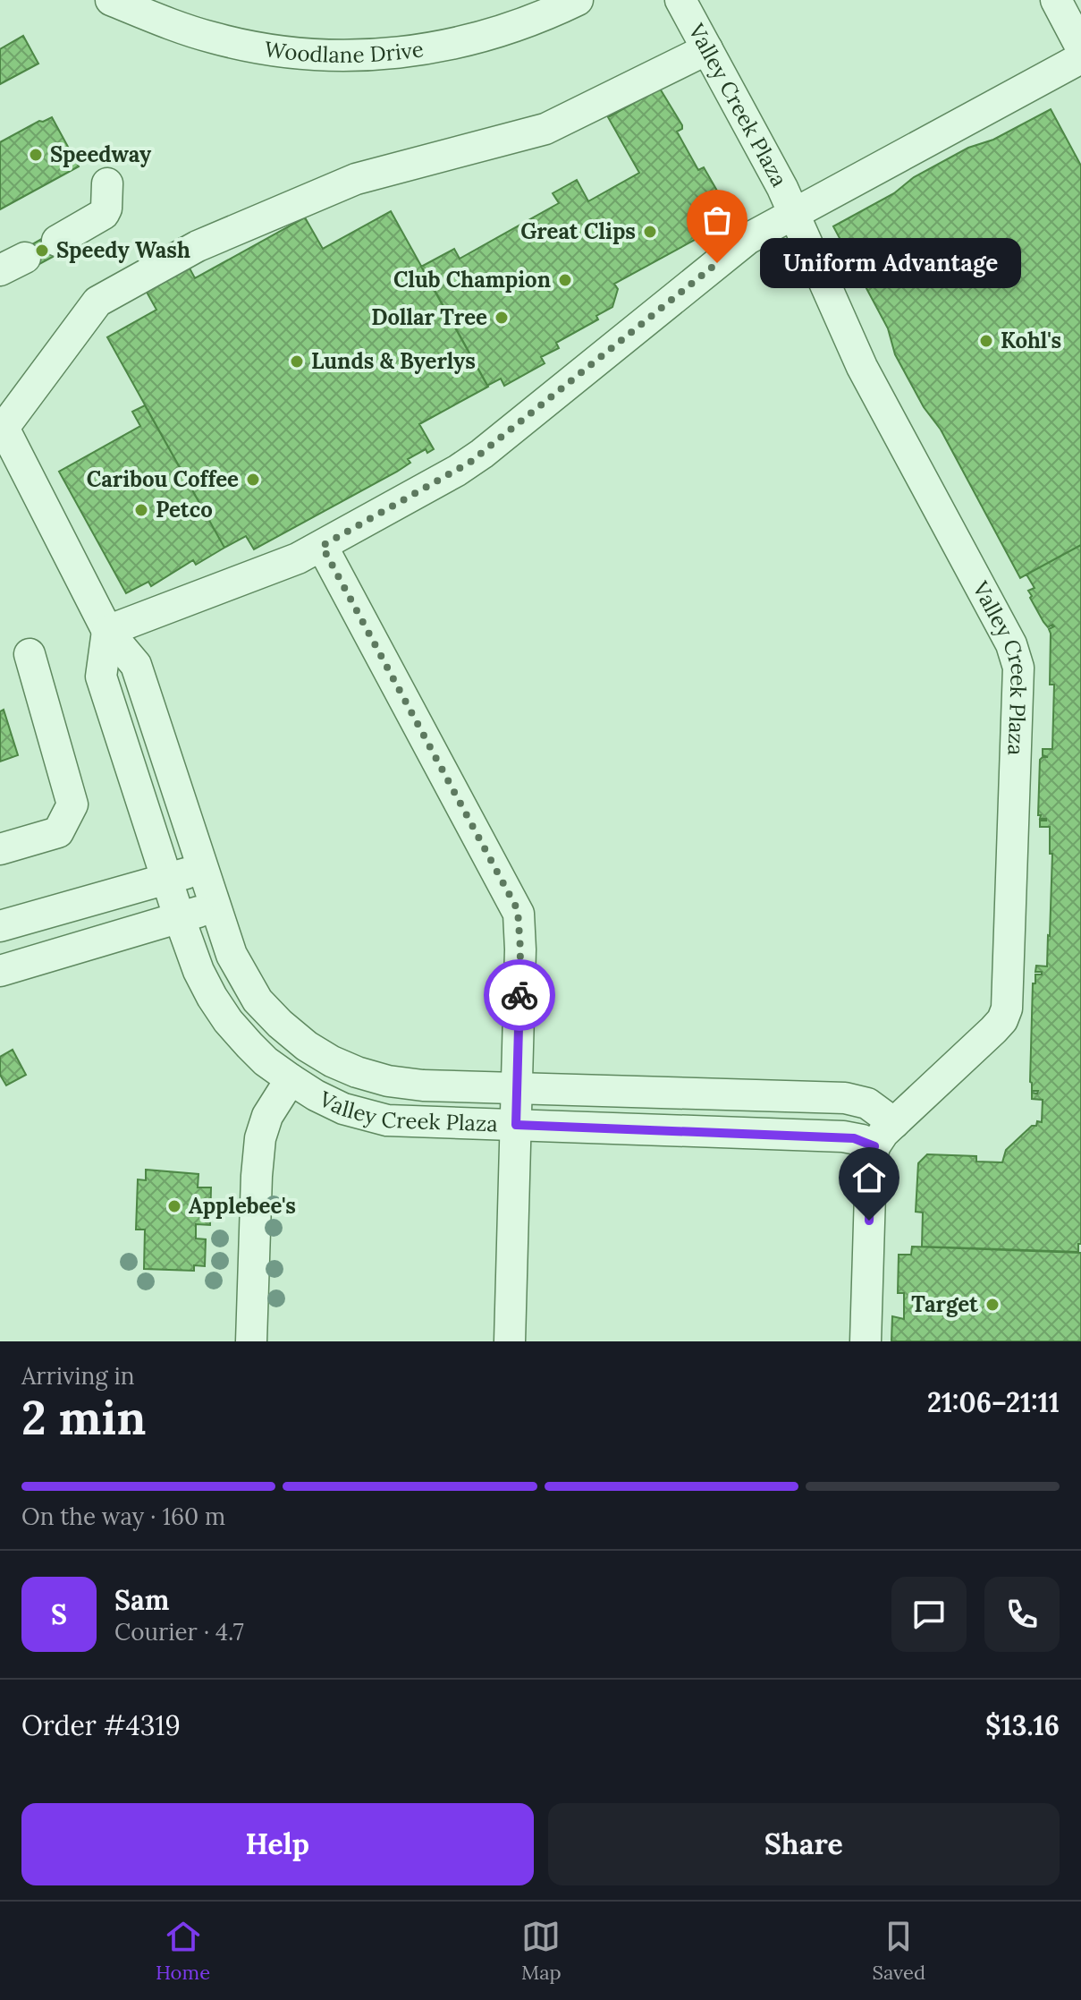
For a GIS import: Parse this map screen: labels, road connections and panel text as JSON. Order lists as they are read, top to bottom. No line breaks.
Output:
{"streets":{"street":["Woodlane Drive","Valley Creek Plaza"]},"places":["Speedway","Great Clips","Speedy Wash","Uniform Advantage","Club Champion","Dollar Tree","Kohl's","Lunds & Byerlys","Caribou Coffee","Petco","Applebee's","Target"],"page":{"bubble":"Uniform Advantage","heading":["2 min","Arriving in","21:06–21:11"],"panel":["Sam","Courier · 4.7","Order #4319","$13.16"],"bar":"On the way · 160 m","round":"S","buttons":["Help","Share"],"tabs":["Home","Map","Saved"]}}
